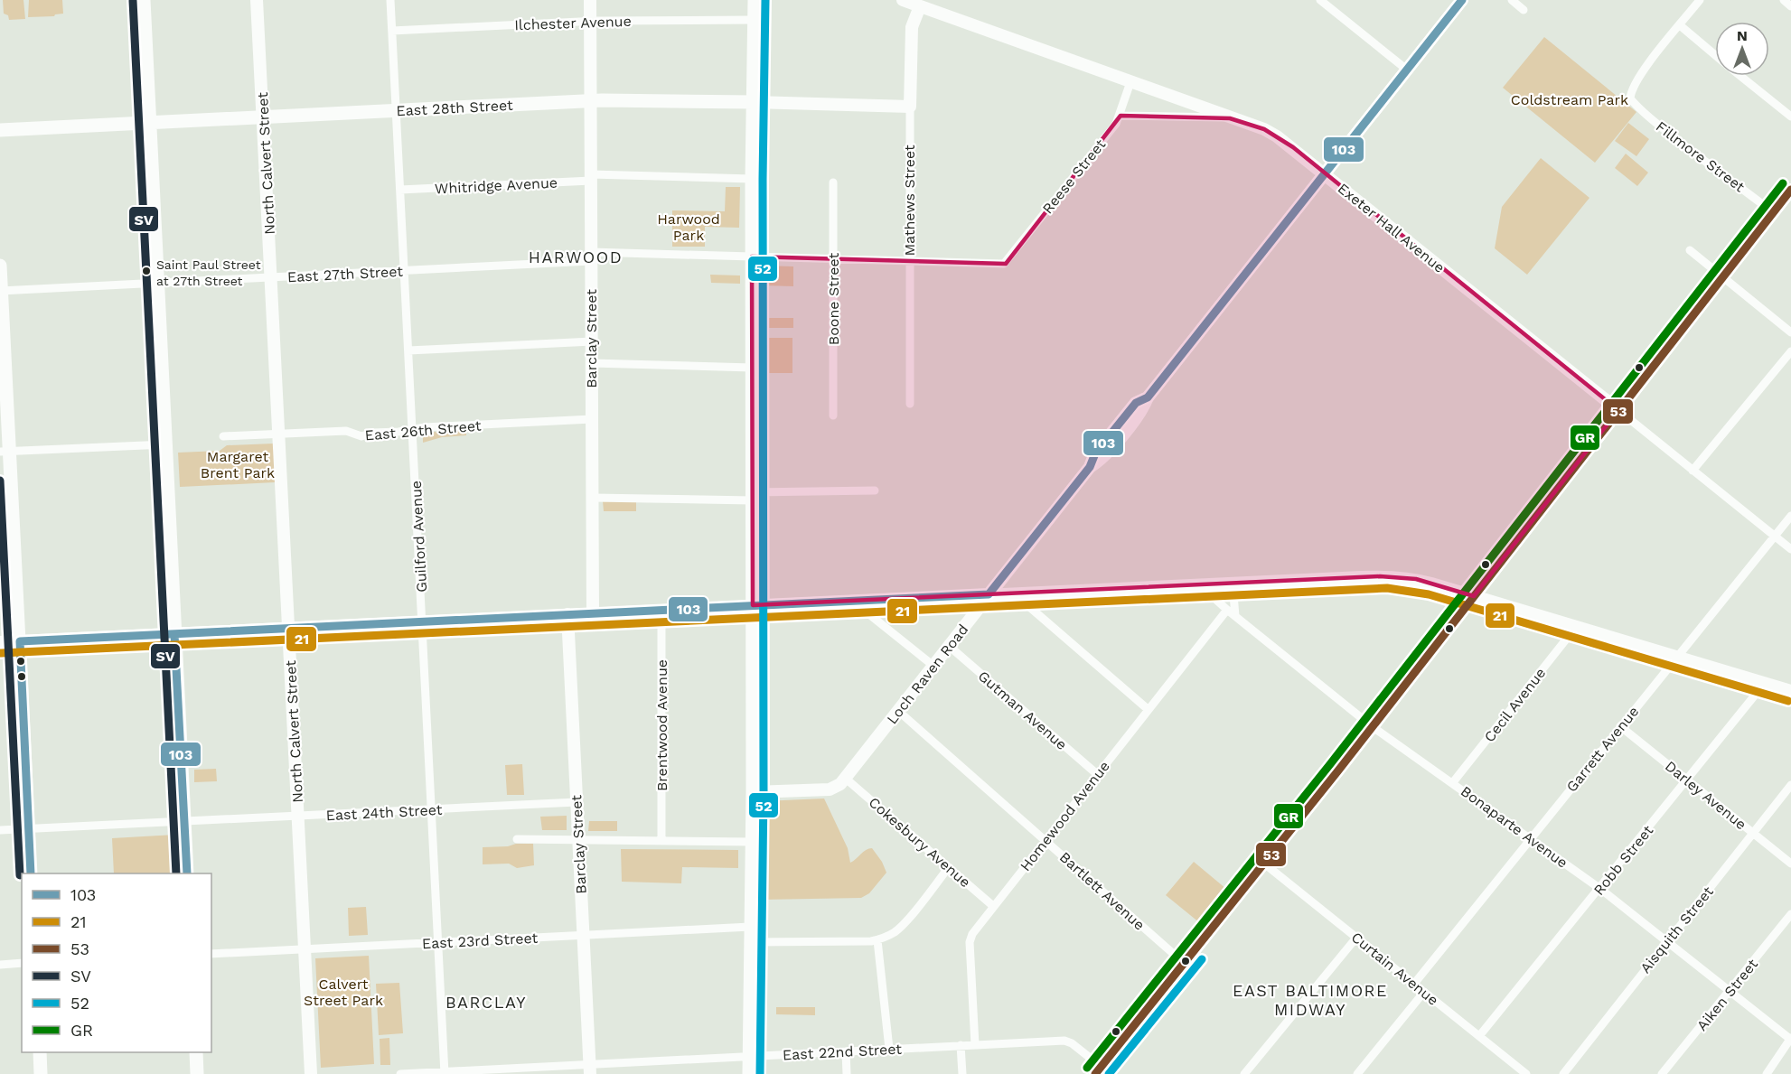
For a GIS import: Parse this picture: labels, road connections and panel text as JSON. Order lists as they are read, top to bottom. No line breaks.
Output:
{"streets":{"main road":["East 28th Street","North Calvert Street","Mathews Street","Exeter Hall Avenue","Barclay Street","Loch Raven Road"],"street":["Ilchester Avenue","Fillmore Street","Reese Street","Whitridge Avenue","East 27th Street","Boone Street","East 26th Street","Guilford Avenue","Cecil Avenue","Gutman Avenue","Brentwood Avenue","Garrett Avenue","Darley Avenue","East 24th Street","Homewood Avenue","Bonaparte Avenue","Cokesbury Avenue","Robb Street","Bartlett Avenue","Aisquith Street","East 23rd Street","Curtain Avenue","Aiken Street","East 22nd Street"]},"crossings":[["Ilchester Avenue","Barclay Street"],["Ilchester Avenue","Guilford Avenue"],["East 28th Street","North Calvert Street"],["East 28th Street","Mathews Street"],["East 28th Street","Barclay Street"],["East 28th Street","Guilford Avenue"],["North Calvert Street","East 27th Street"],["North Calvert Street","East 26th Street"],["North Calvert Street","East 24th Street"],["North Calvert Street","East 23rd Street"],["Reese Street","Exeter Hall Avenue"],["Reese Street","East 27th Street"],["Whitridge Avenue","Barclay Street"],["Whitridge Avenue","Guilford Avenue"],["Mathews Street","Exeter Hall Avenue"],["Mathews Street","East 27th Street"],["Exeter Hall Avenue","Loch Raven Road"],["Exeter Hall Avenue","Garrett Avenue"],["East 27th Street","Boone Street"],["East 27th Street","Barclay Street"],["East 27th Street","Guilford Avenue"],["Barclay Street","East 26th Street"],["Barclay Street","East 24th Street"],["Barclay Street","East 23rd Street"],["Barclay Street","East 22nd Street"],["East 26th Street","Guilford Avenue"],["Guilford Avenue","East 24th Street"],["Guilford Avenue","East 23rd Street"],["Guilford Avenue","East 22nd Street"],["Loch Raven Road","Gutman Avenue"],["Loch Raven Road","Cokesbury Avenue"],["Loch Raven Road","Bartlett Avenue"],["Cecil Avenue","Bonaparte Avenue"],["Gutman Avenue","Homewood Avenue"],["Garrett Avenue","Darley Avenue"],["Garrett Avenue","Bonaparte Avenue"],["Garrett Avenue","Curtain Avenue"],["Darley Avenue","Robb Street"],["Darley Avenue","Aisquith Street"],["Homewood Avenue","Bonaparte Avenue"],["Homewood Avenue","Cokesbury Avenue"],["Homewood Avenue","Bartlett Avenue"],["Homewood Avenue","East 22nd Street"],["Bonaparte Avenue","Robb Street"],["Bonaparte Avenue","Aisquith Street"],["Bonaparte Avenue","Aiken Street"],["Robb Street","Curtain Avenue"]],"districts":["HARWOOD","EAST BALTIMORE MIDWAY","BARCLAY"],"parks":["Coldstream Park","Harwood Park","Margaret Brent Park","Calvert Street Park"],"places":["Saint Paul Street at 27th Street"],"lines":["transit line 103","transit line 52","transit line SV","transit line GR","transit line 53","transit line 21"],"legend":["103","21","53","SV","52","GR"],"north":"top"}
